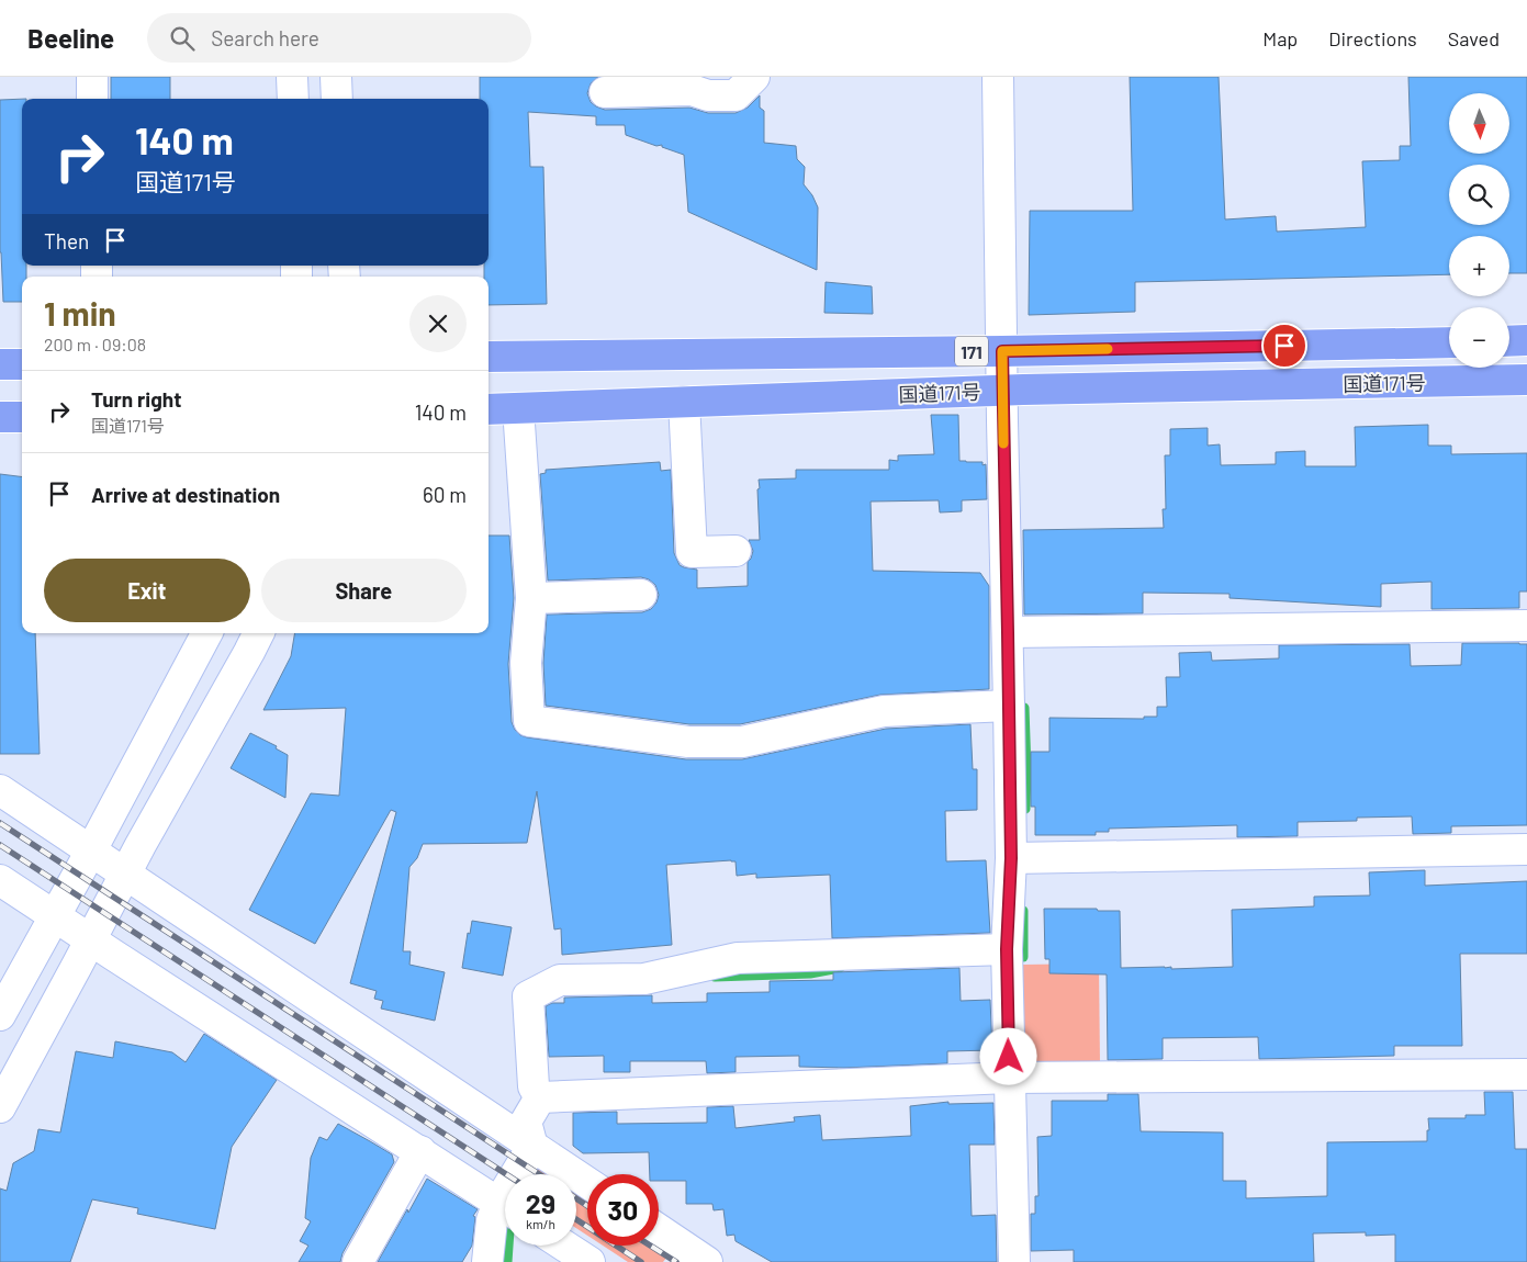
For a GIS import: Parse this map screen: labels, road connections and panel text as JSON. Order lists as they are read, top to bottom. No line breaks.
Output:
{"streets":{"highway":["171","国道171号"]},"north":"bottom","page":{"header":"Beeline","search":"Search here","nav":["Map","Directions","Saved"],"map_buttons":["+","−"],"turn":["140 m","国道171号"],"then":"Then","heading":["1 min","200 m · 09:08"],"list":[{"name":"Turn right","note":"国道171号","value":"140 m"},{"name":"Arrive at destination","value":"60 m"}],"buttons":["Exit","Share"],"speed":"29 km/h","limit":"30"}}
